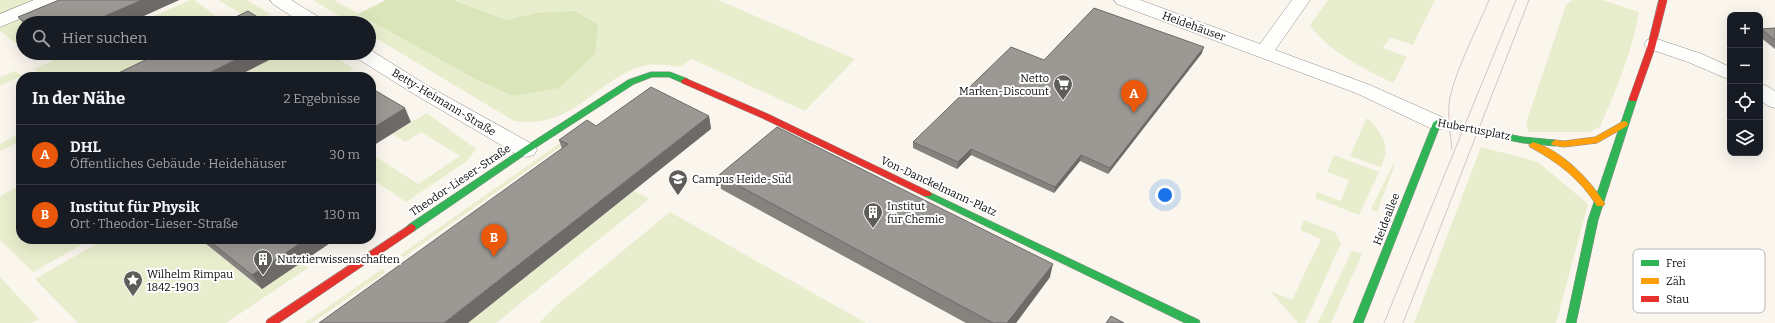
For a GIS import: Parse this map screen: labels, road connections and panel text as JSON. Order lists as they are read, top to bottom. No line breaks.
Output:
{"streets":{"main road":["Hubertusplatz","Theodor-Lieser-Straße","Von-Danckelmann-Platz","Heideallee"],"street":["Heidehäuser","Betty-Heimann-Straße"]},"crossings":[["Heidehäuser","Hubertusplatz"],["Betty-Heimann-Straße","Theodor-Lieser-Straße"],["Hubertusplatz","Heideallee"],["Theodor-Lieser-Straße","Von-Danckelmann-Platz"]],"places":{"supermarket":["Netto Marken-Discount"],"school or university":["Campus Heide-Süd"],"building":["Institut für Chemie","Nutztierwissenschaften"],"place":["Wilhelm Rimpau 1842-1903"]},"legend":["Frei","Zäh","Stau"],"page":{"map_buttons":["+","−"],"search":"Hier suchen","heading":["In der Nähe","2 Ergebnisse"],"pins":["A","B"],"list":[{"mark":"A","name":"DHL","note":"Öffentliches Gebäude · Heidehäuser","value":"30 m"},{"mark":"B","name":"Institut für Physik","note":"Ort · Theodor-Lieser-Straße","value":"130 m"}]}}
